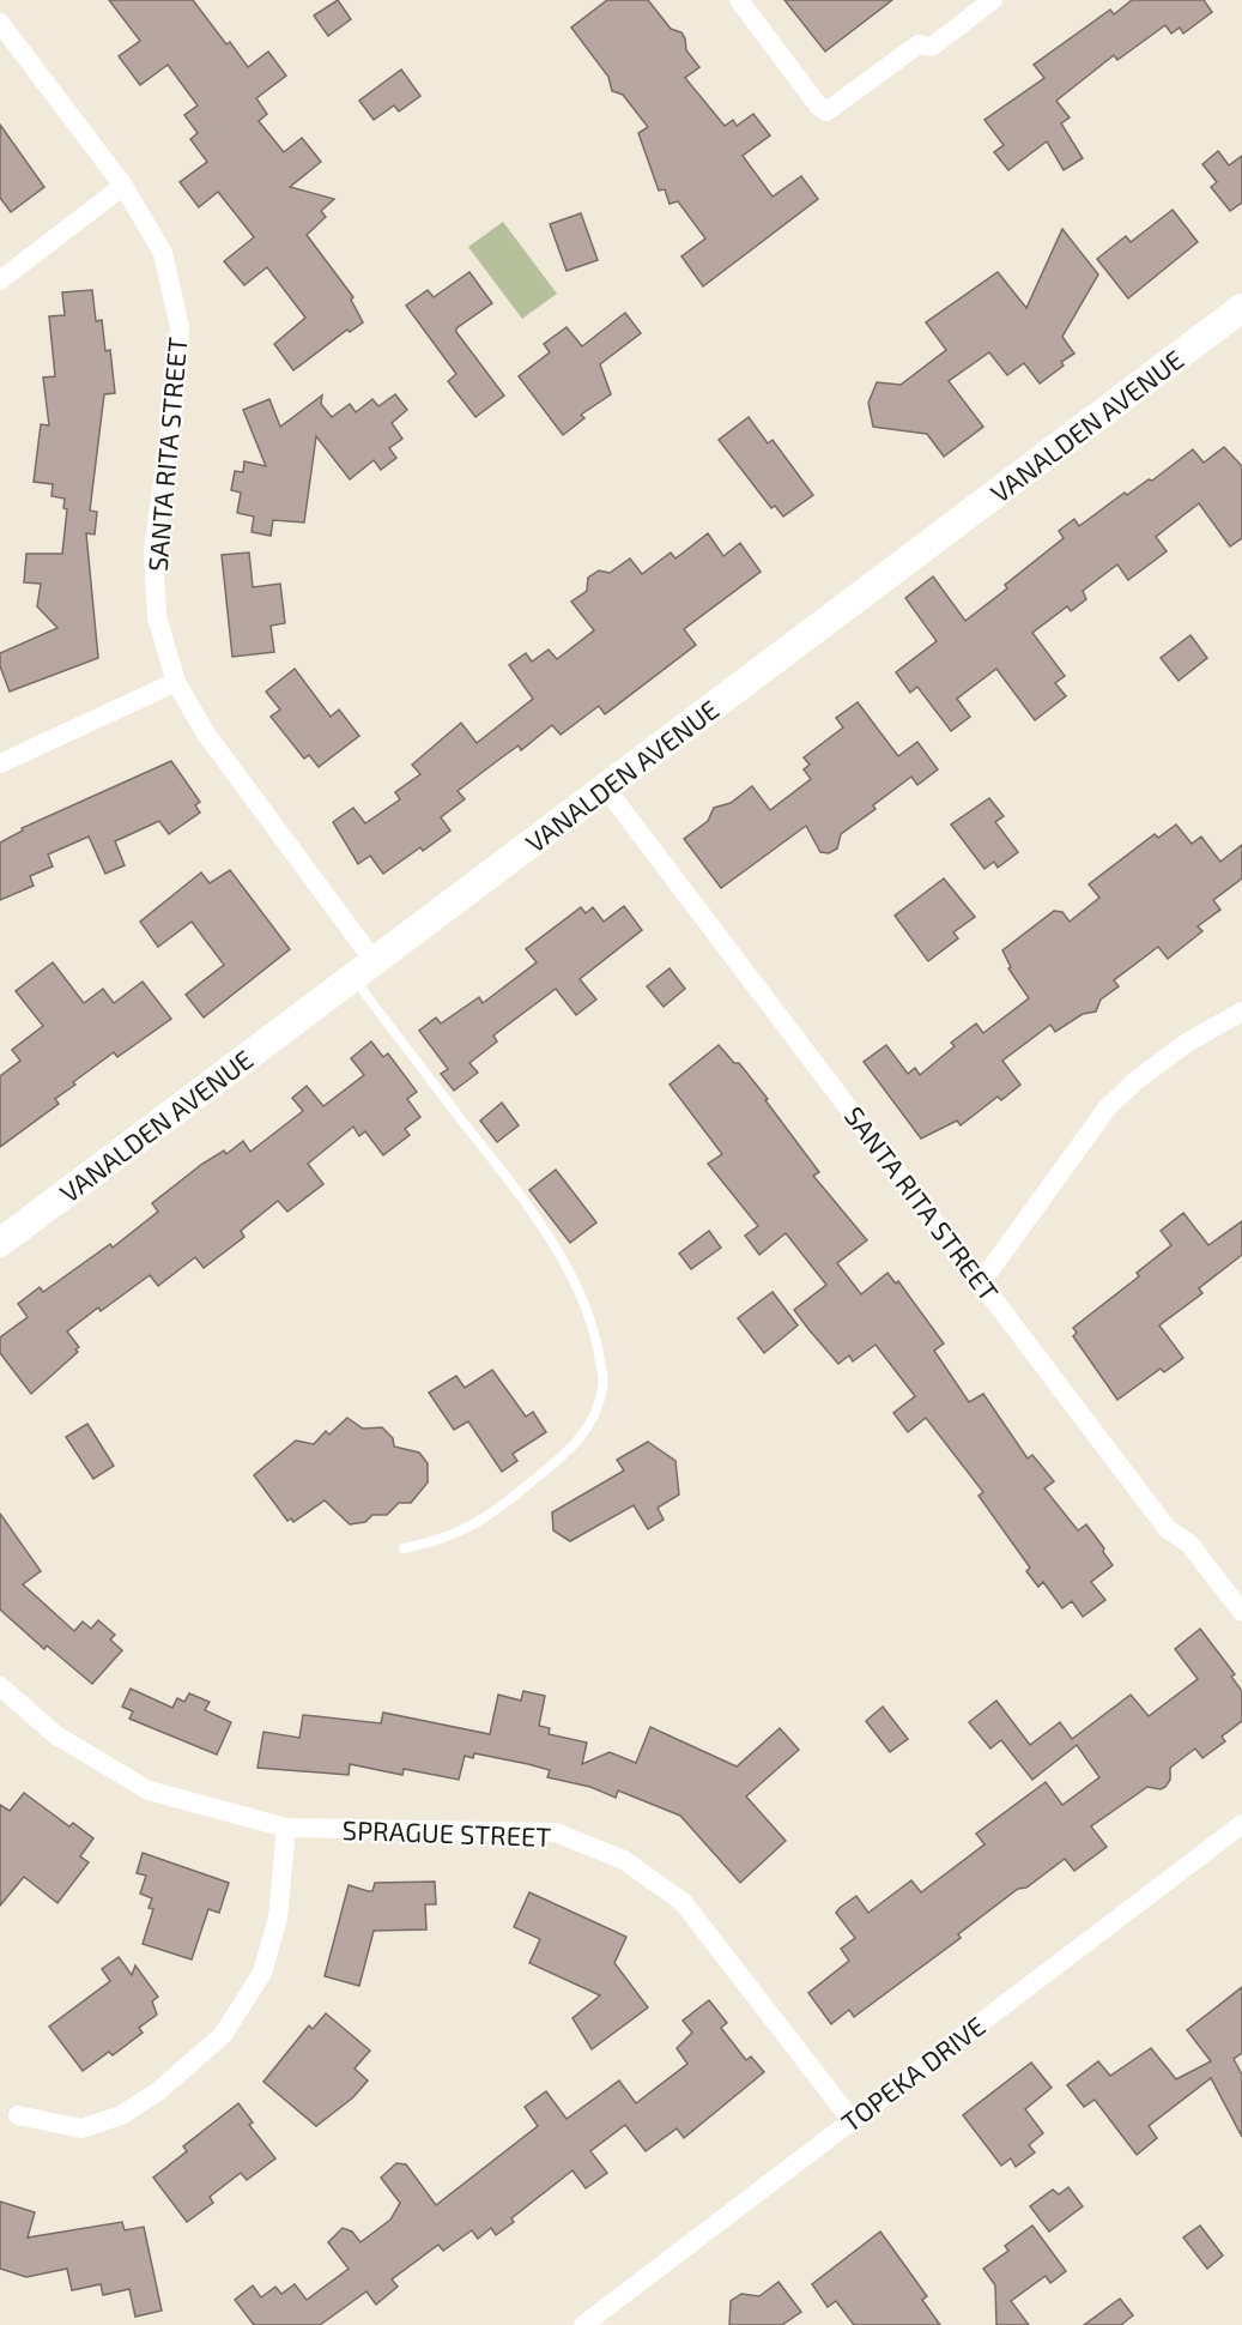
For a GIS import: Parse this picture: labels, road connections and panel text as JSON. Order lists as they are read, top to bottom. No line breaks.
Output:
{"streets":{"main road":["VANALDEN AVENUE"],"street":["SANTA RITA STREET","SPRAGUE STREET","TOPEKA DRIVE"]},"crossings":[["VANALDEN AVENUE","SANTA RITA STREET"],["SPRAGUE STREET","TOPEKA DRIVE"]]}
